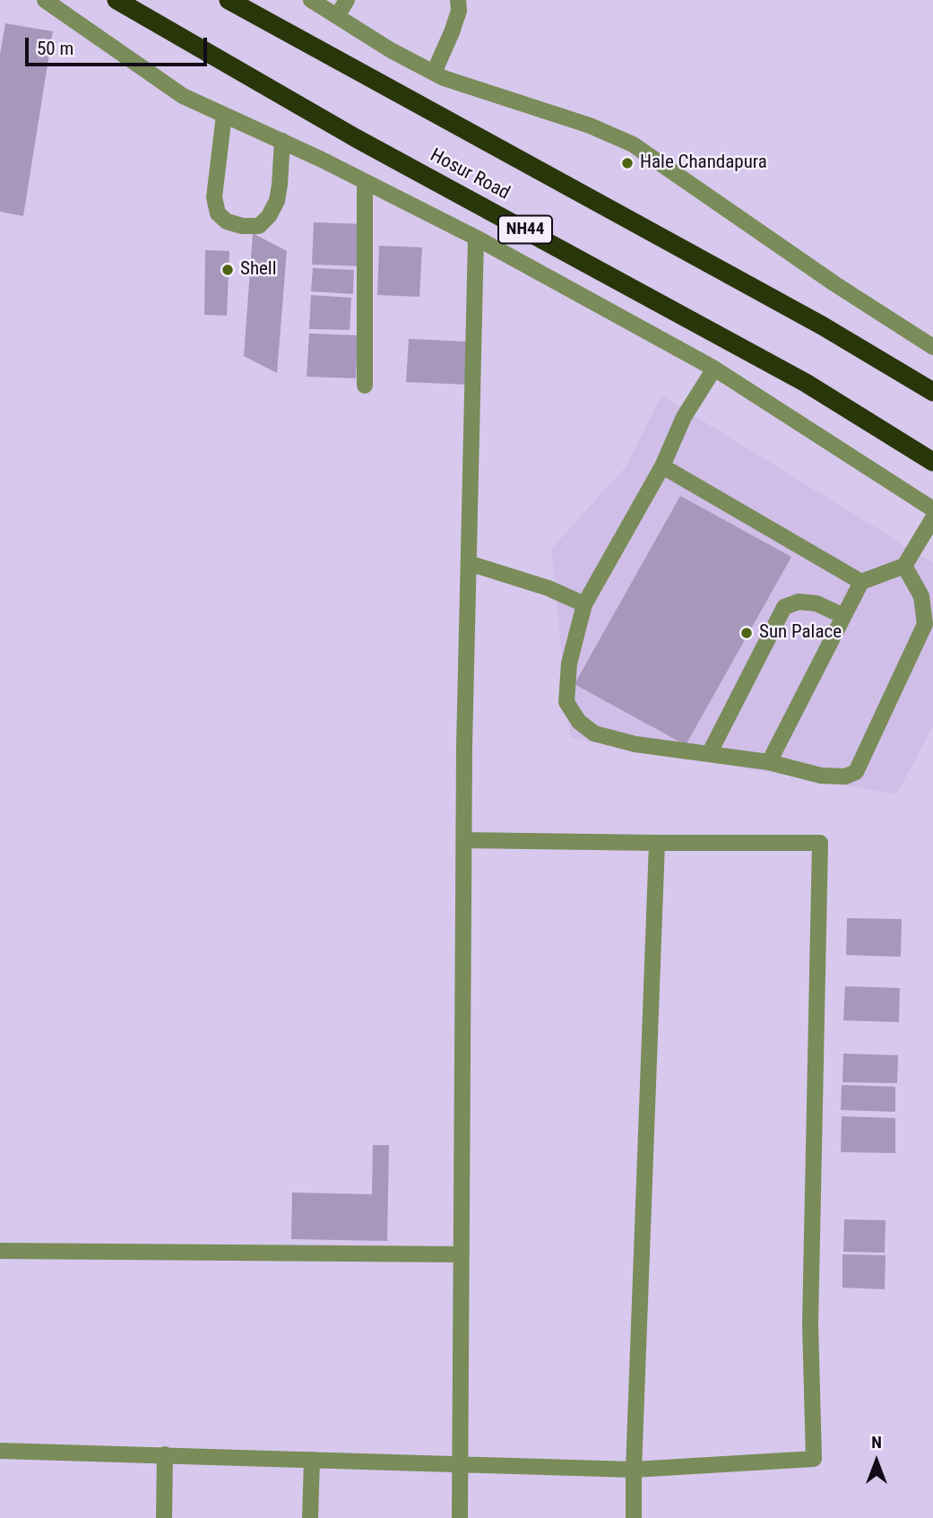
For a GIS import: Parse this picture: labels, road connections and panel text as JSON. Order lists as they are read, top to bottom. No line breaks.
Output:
{"streets":{"highway":["Hosur Road","NH44"]},"places":["Hale Chandapura","Shell","Sun Palace"],"scale_bar":"50 m","north":"top"}
